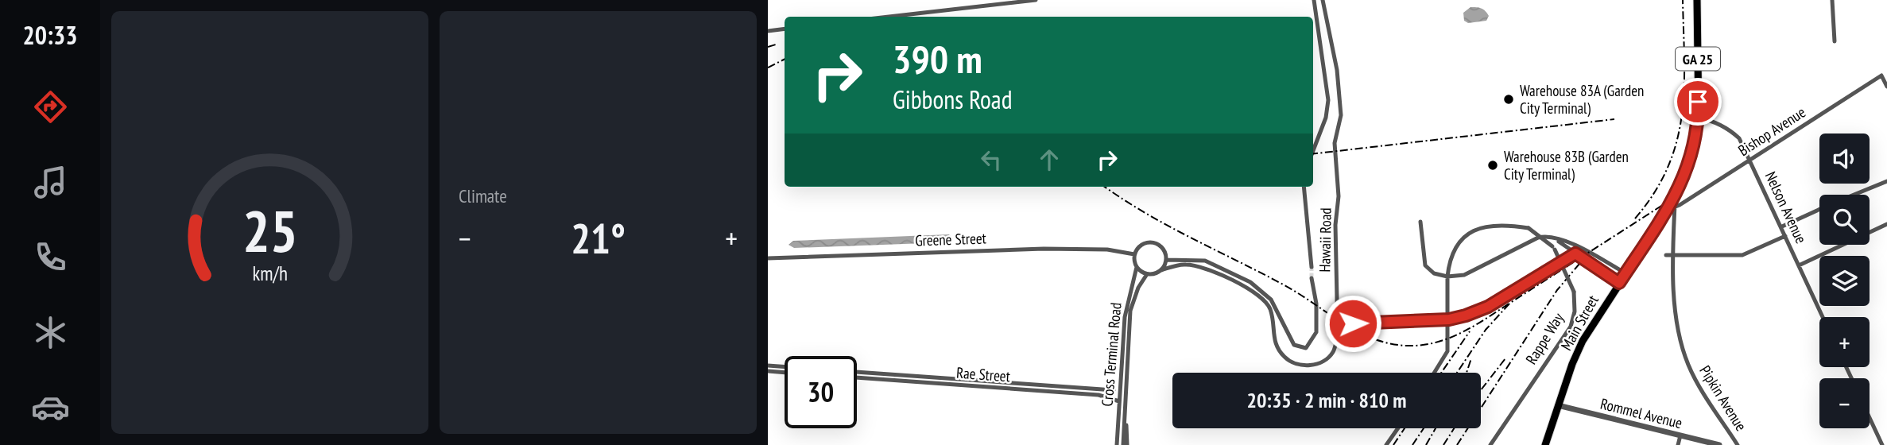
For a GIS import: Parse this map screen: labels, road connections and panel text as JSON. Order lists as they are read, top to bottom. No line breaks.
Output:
{"streets":{"main road":["GA 25","Main Street"],"street":["Bishop Avenue","Nelson Avenue","Greene Street","Hawaii Road","Rappe Way","Cross Terminal Road","Rae Street","Pipkin Avenue","Rommel Avenue"]},"crossings":[["Bishop Avenue","Nelson Avenue"],["Bishop Avenue","Main Street"],["Bishop Avenue","Pipkin Avenue"],["Nelson Avenue","Main Street"],["Greene Street","Hawaii Road"],["Greene Street","Cross Terminal Road"],["Hawaii Road","Cross Terminal Road"],["Main Street","Pipkin Avenue"],["Main Street","Rommel Avenue"],["Cross Terminal Road","Rae Street"]],"places":["Warehouse 83A (Garden City Terminal)","Warehouse 83B (Garden City Terminal)"],"page":{"tabs":"20:33","tile":"Climate","turn":["390 m","Gibbons Road"],"map_buttons":["+","−"],"heat":["−","21°","+"],"limit":"30","trip":"20:35 · 2 min · 810 m","gauge":["25","km/h"]}}
